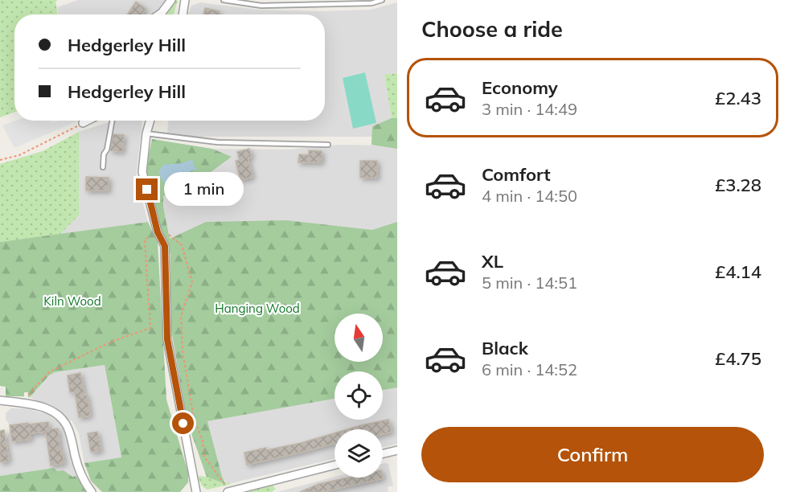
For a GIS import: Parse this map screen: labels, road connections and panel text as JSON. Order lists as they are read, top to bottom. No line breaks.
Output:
{"parks":["Kiln Wood","Hanging Wood"],"north":"top","page":{"heading":"Choose a ride","banner":["Hedgerley Hill","Hedgerley Hill"],"list":[{"name":"Economy","note":"3 min · 14:49","value":"£2.43"},{"name":"Comfort","note":"4 min · 14:50","value":"£3.28"},{"name":"XL","note":"5 min · 14:51","value":"£4.14"},{"name":"Black","note":"6 min · 14:52","value":"£4.75"}],"bubble":"1 min","buttons":"Confirm"}}
